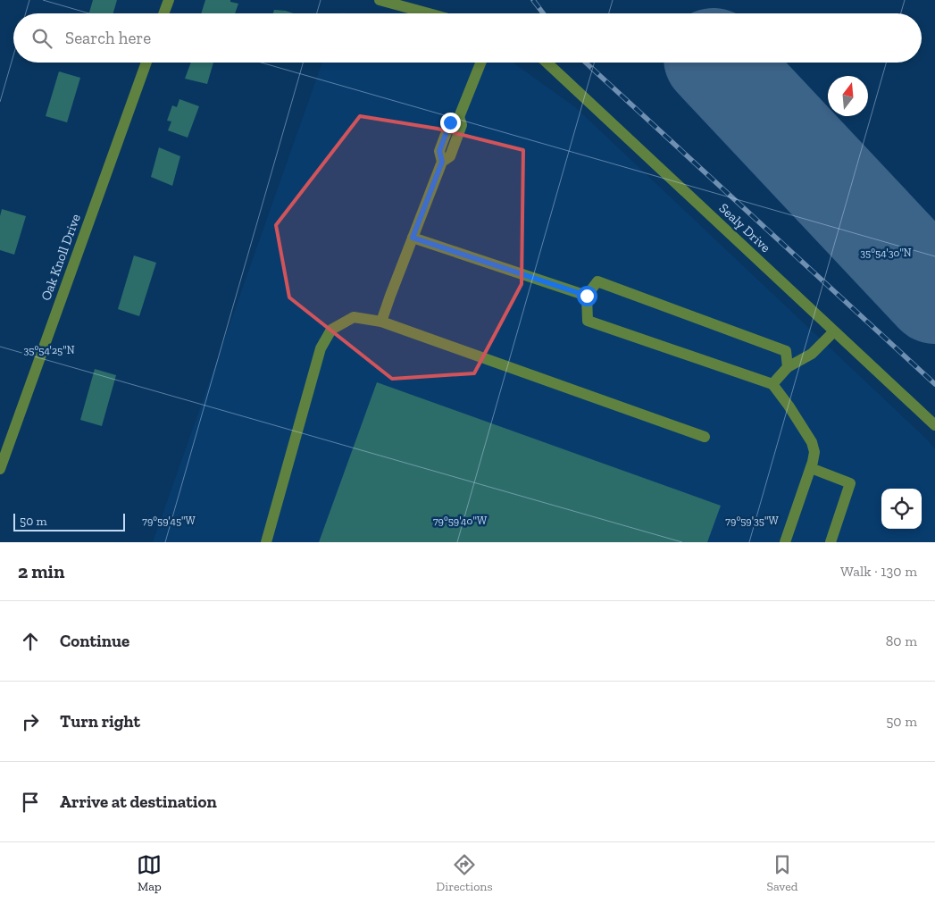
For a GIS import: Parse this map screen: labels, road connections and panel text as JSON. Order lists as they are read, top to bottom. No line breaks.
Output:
{"streets":{"street":["Sealy Drive","Oak Knoll Drive"]},"scale_bar":"50 m","north":"top","page":{"search":"Search here","scale":"50 m","heading":["2 min","Walk · 130 m"],"list":[["Continue","80 m"],["Turn right","50 m"],"Arrive at destination"],"nav":["Map","Directions","Saved"]},"coordinates":["35°54'30\"N","35°54'25\"N","79°59'45\"W","79°59'40\"W","79°59'35\"W"]}
